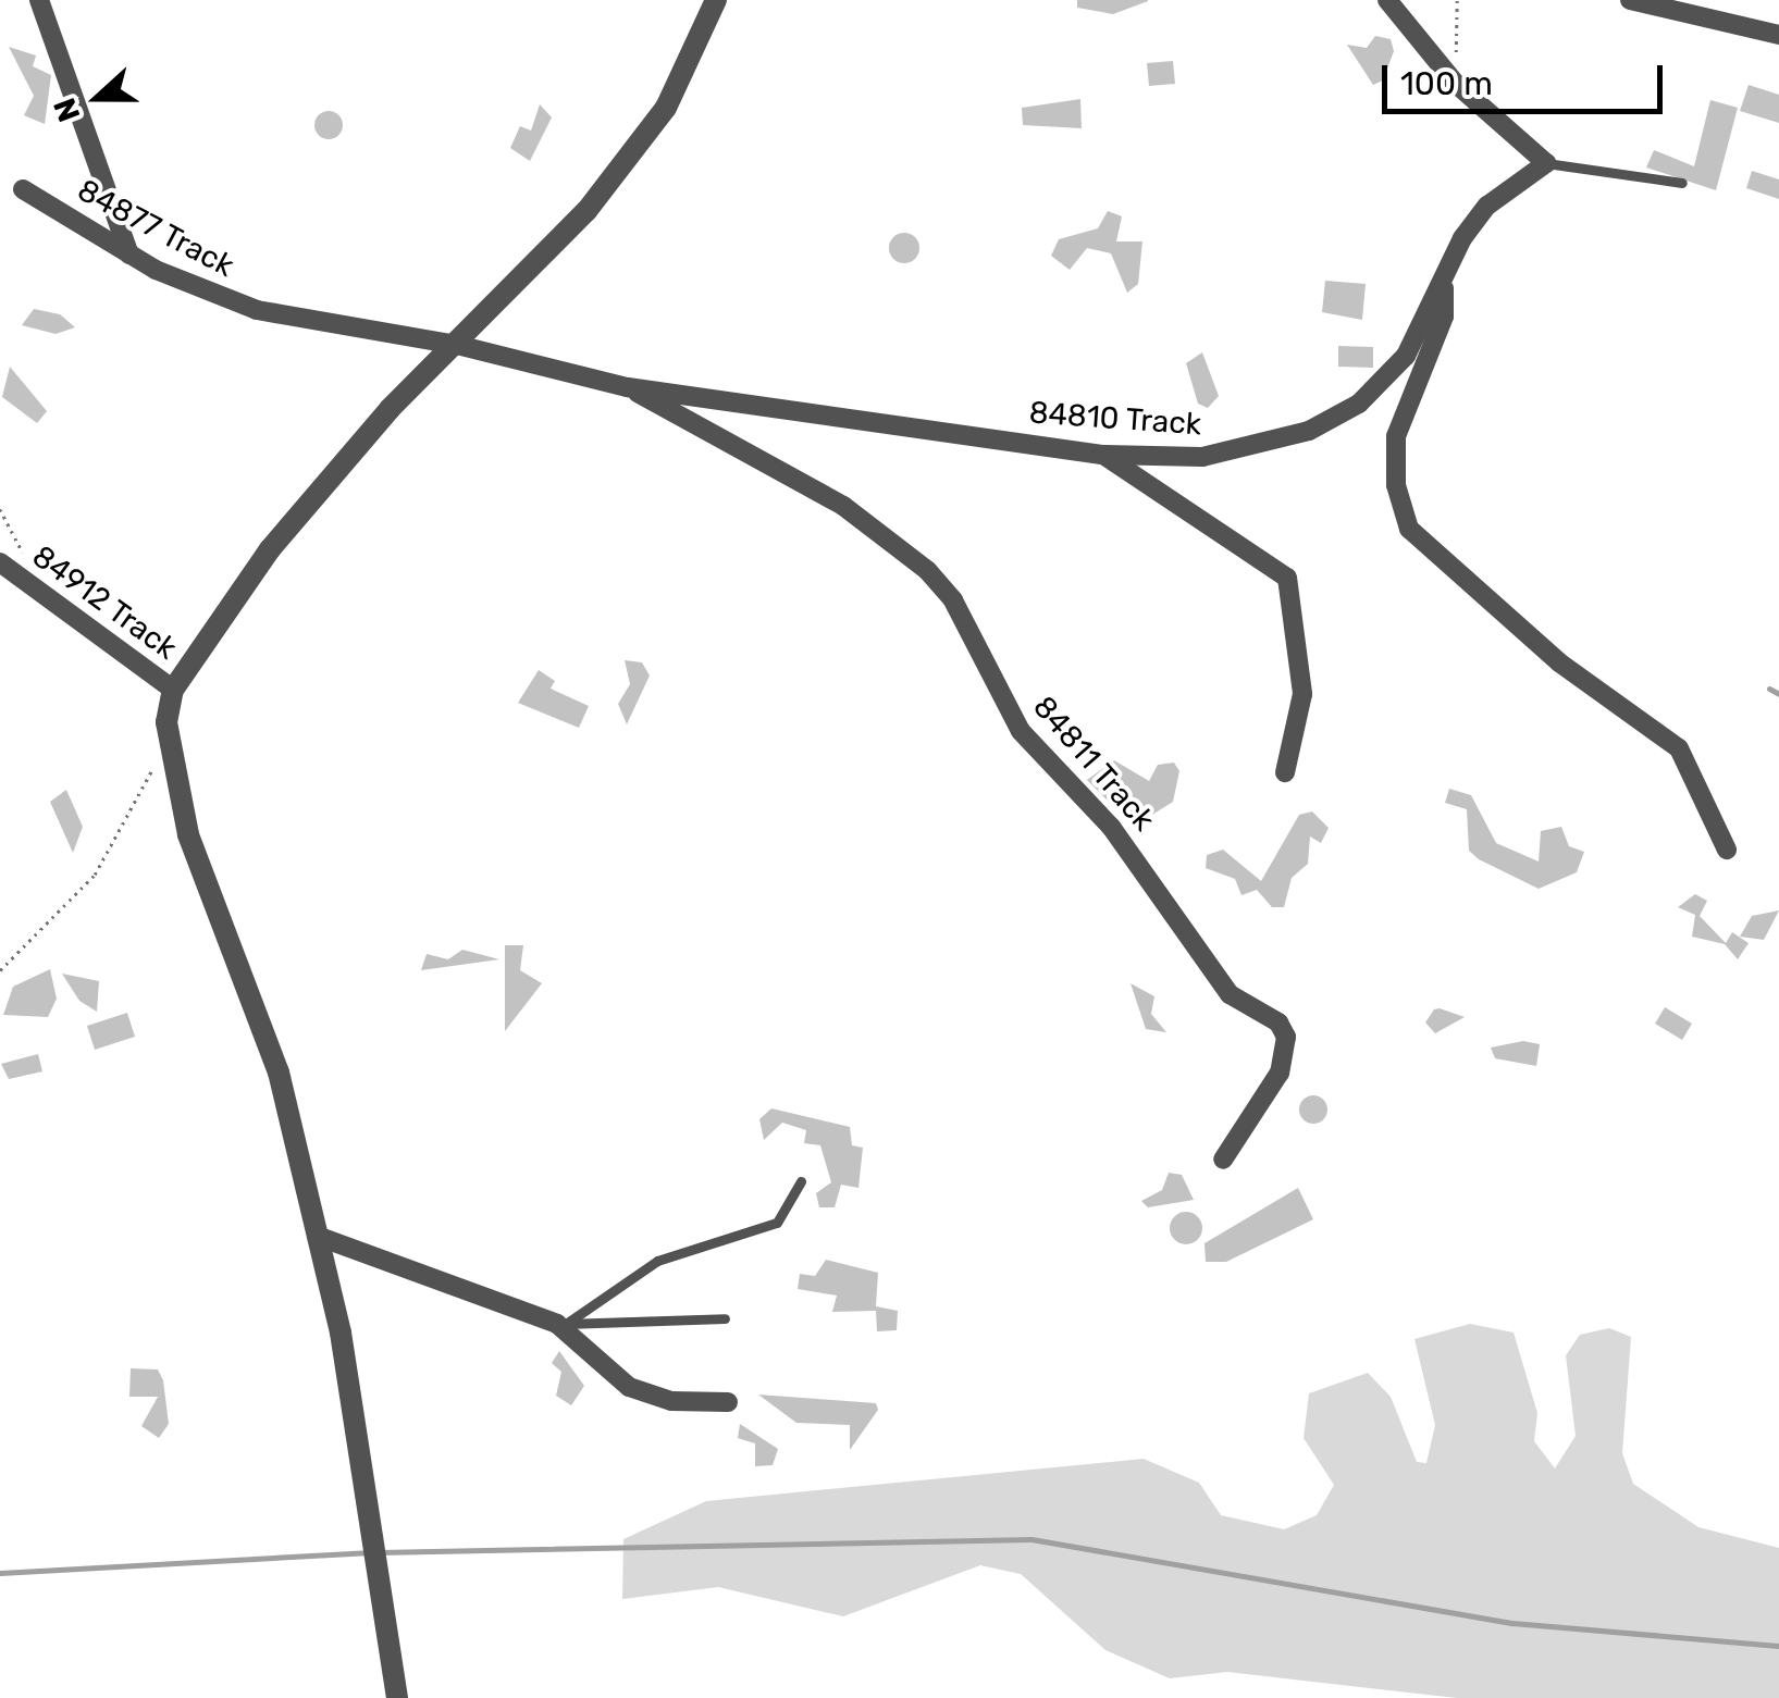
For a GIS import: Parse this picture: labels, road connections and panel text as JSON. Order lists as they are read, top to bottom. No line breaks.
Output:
{"streets":{"street":["84877 Track","84810 Track","84912 Track","84811 Track"]},"crossings":[["84877 Track","84810 Track"],["84810 Track","84811 Track"]],"scale_bar":"100 m","north":"left"}
